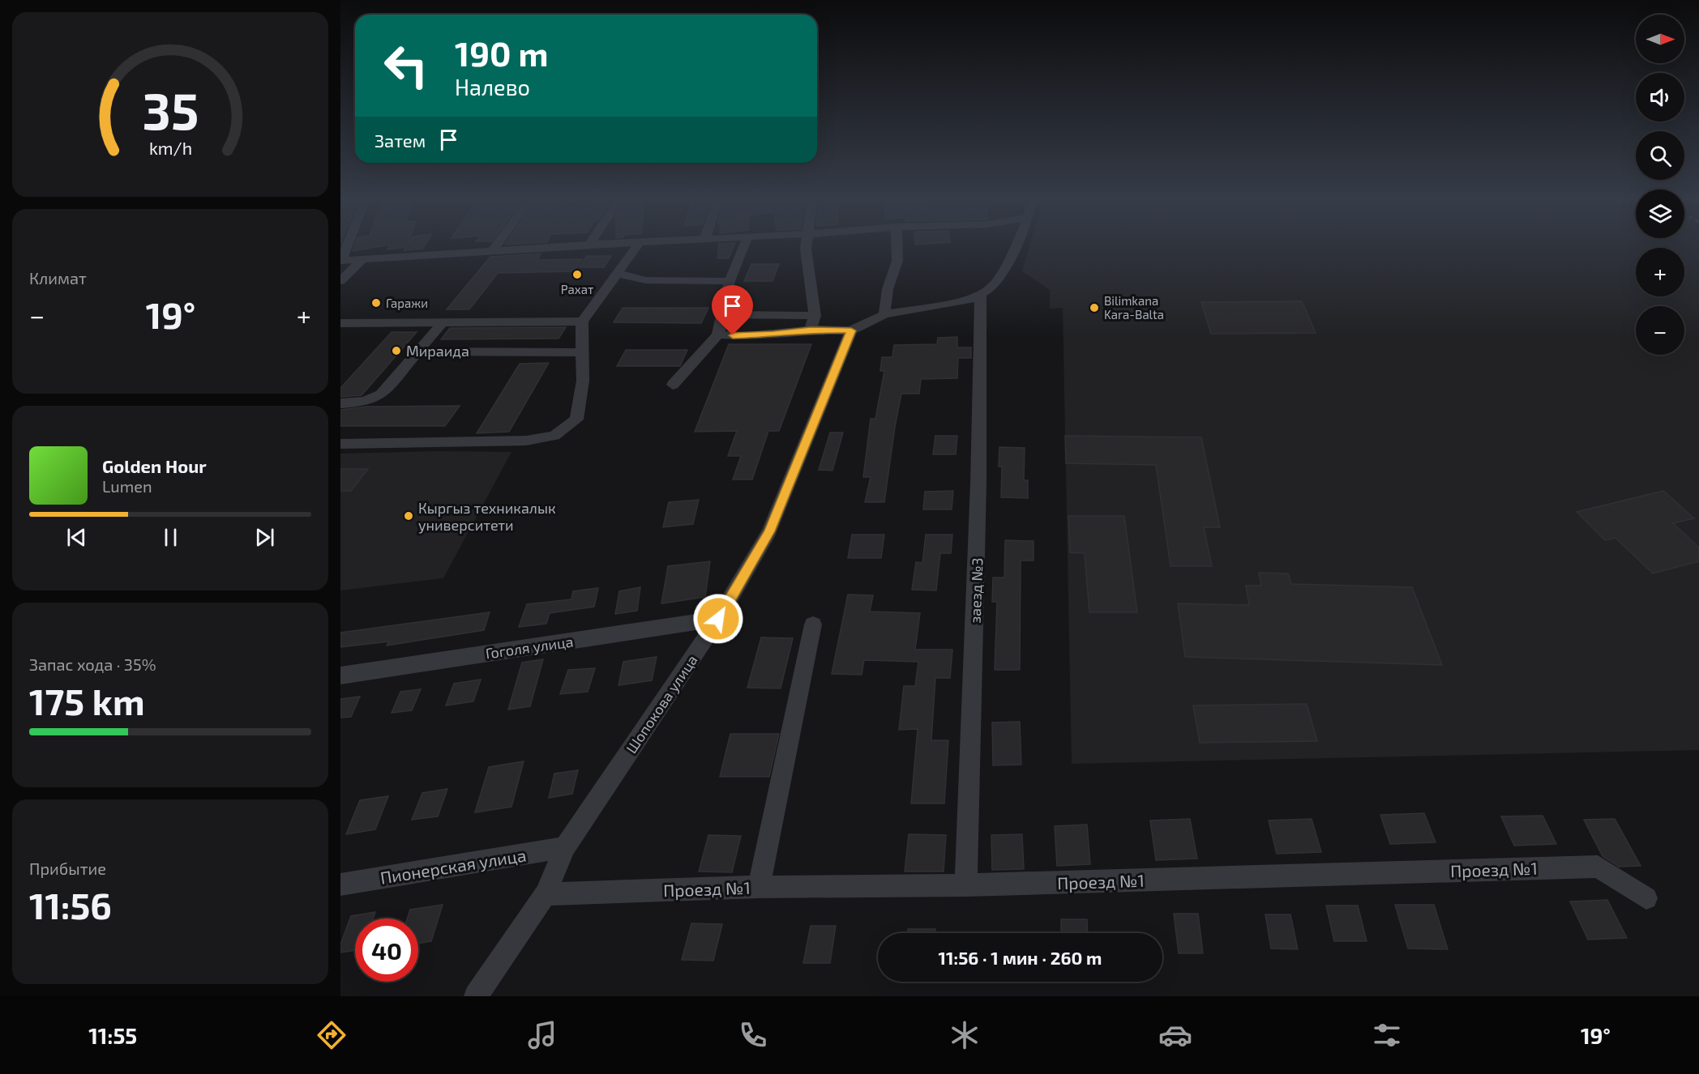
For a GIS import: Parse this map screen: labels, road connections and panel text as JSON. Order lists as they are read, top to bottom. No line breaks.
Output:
{"streets":{"street":["заезд №3","Гоголя улица","Шопокова улица","Пионерская улица","Проезд №1"]},"crossings":[["заезд №3","Проезд №1"],["Гоголя улица","Шопокова улица"],["Шопокова улица","Пионерская улица"],["Шопокова улица","Проезд №1"]],"places":["Рахат","Гаражи","Bilimkana Kara-Balta","Мираида","Кыргыз техникалык университети"],"north":"right","page":{"map_buttons":["+","−"],"turn":["190 m","Налево"],"then":"Затем","tile":["Климат",["Запас хода · 35%","175 km"],["Прибытие","11:56"]],"heat":["−","19°","+"],"song":["Golden Hour","Lumen"],"limit":"40","trip":"11:56 · 1 мин · 260 m","tabs":["11:55","19°"],"gauge":["35","km/h"]}}
